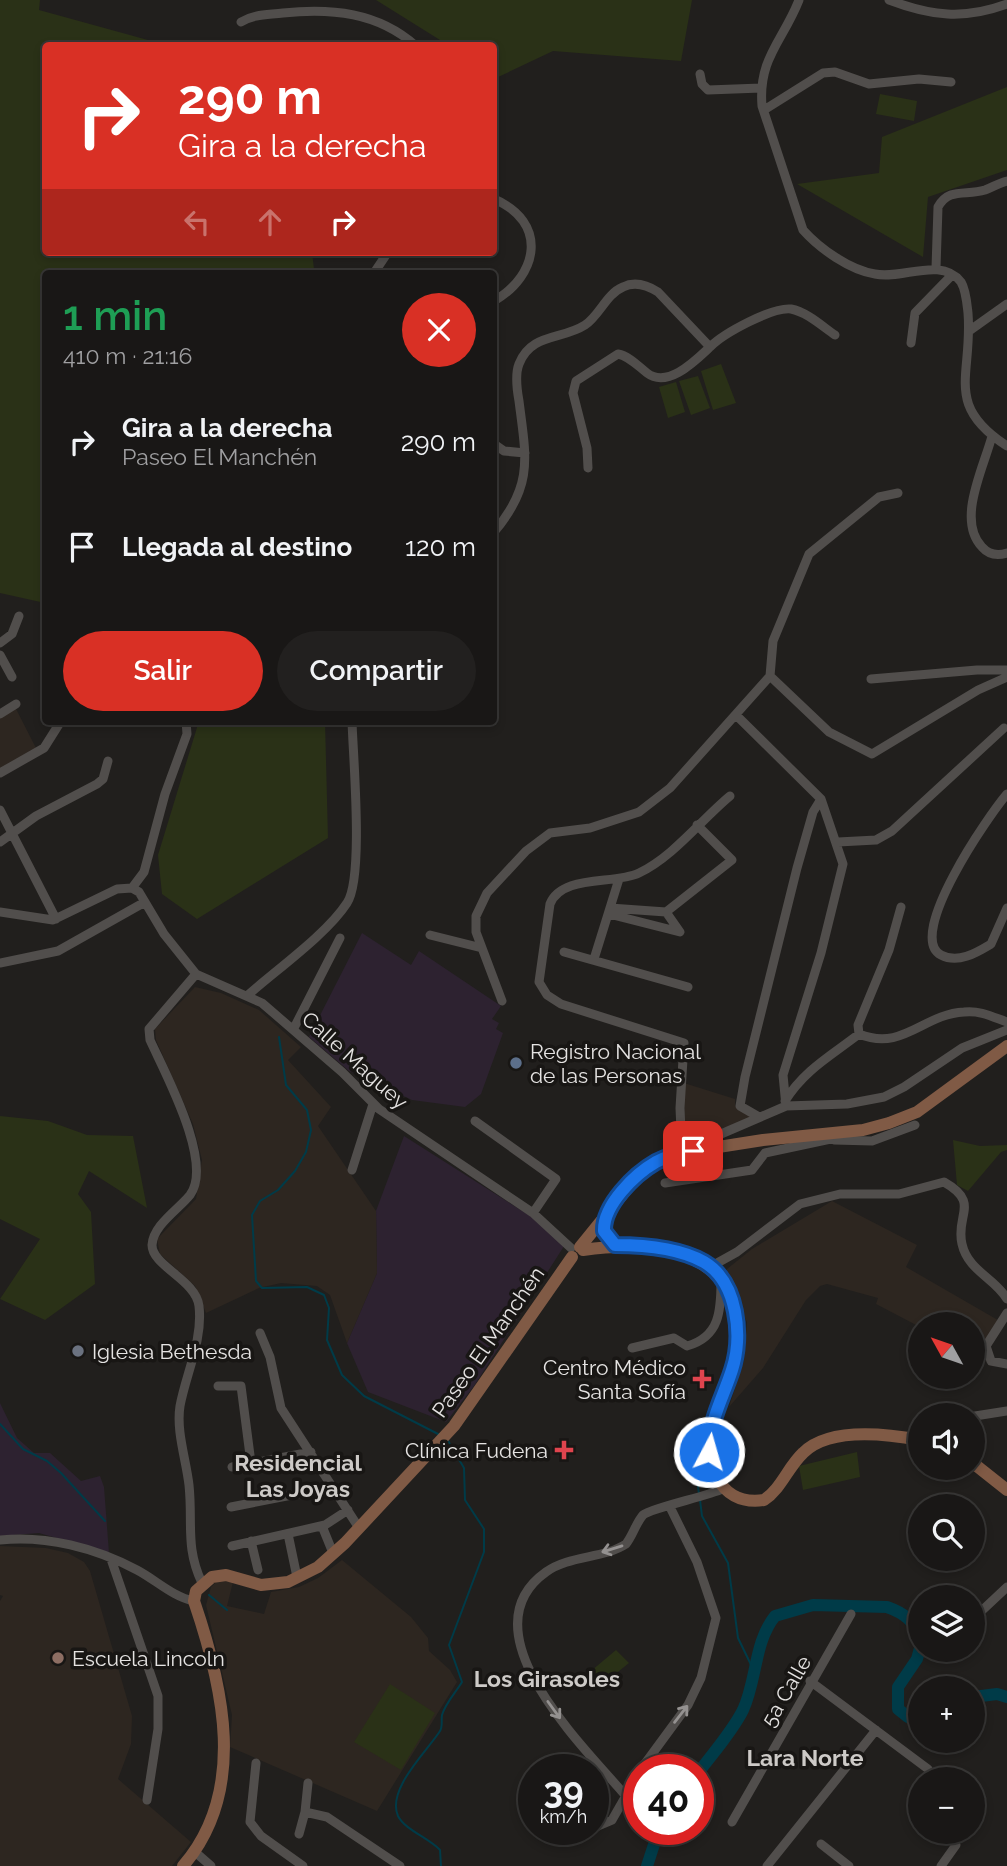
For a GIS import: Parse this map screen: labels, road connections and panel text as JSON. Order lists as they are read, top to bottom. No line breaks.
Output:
{"streets":{"street":["Calle Maguey","Paseo El Manchén","5a Calle"]},"crossings":[["Calle Maguey","Paseo El Manchén"]],"districts":["Residencial Las Joyas","Los Girasoles","Lara Norte"],"places":{"other":["Registro Nacional de las Personas","Iglesia Bethesda","Escuela Lincoln"],"health":["Centro Médico Santa Sofía","Clínica Fudena"]},"north":"top left","page":{"turn":["290 m","Gira a la derecha"],"heading":["1 min","410 m · 21:16"],"list":[{"name":"Gira a la derecha","note":"Paseo El Manchén","value":"290 m"},{"name":"Llegada al destino","value":"120 m"}],"buttons":["Salir","Compartir"],"map_buttons":["+","−"],"speed":"39 km/h","limit":"40"}}
